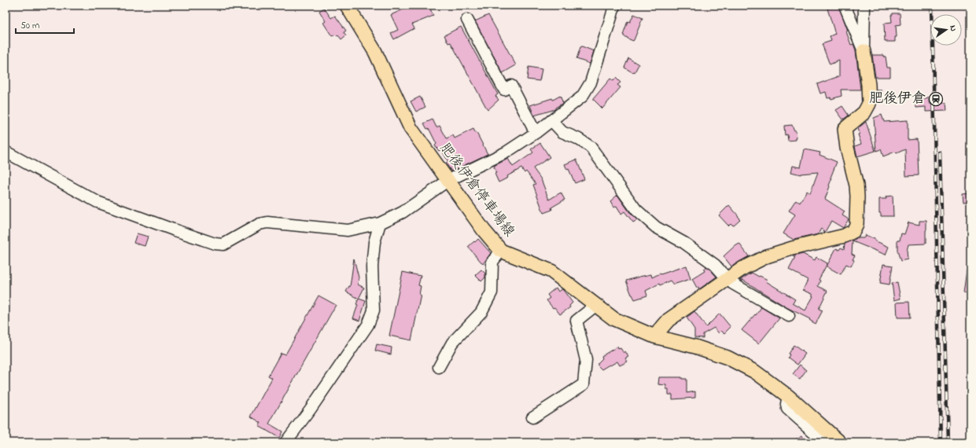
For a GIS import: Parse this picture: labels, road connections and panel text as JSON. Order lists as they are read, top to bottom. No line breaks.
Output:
{"streets":{"main road":["肥後伊倉停車場線"]},"places":{"station":["肥後伊倉"]},"scale_bar":"50 m","north":"right"}
